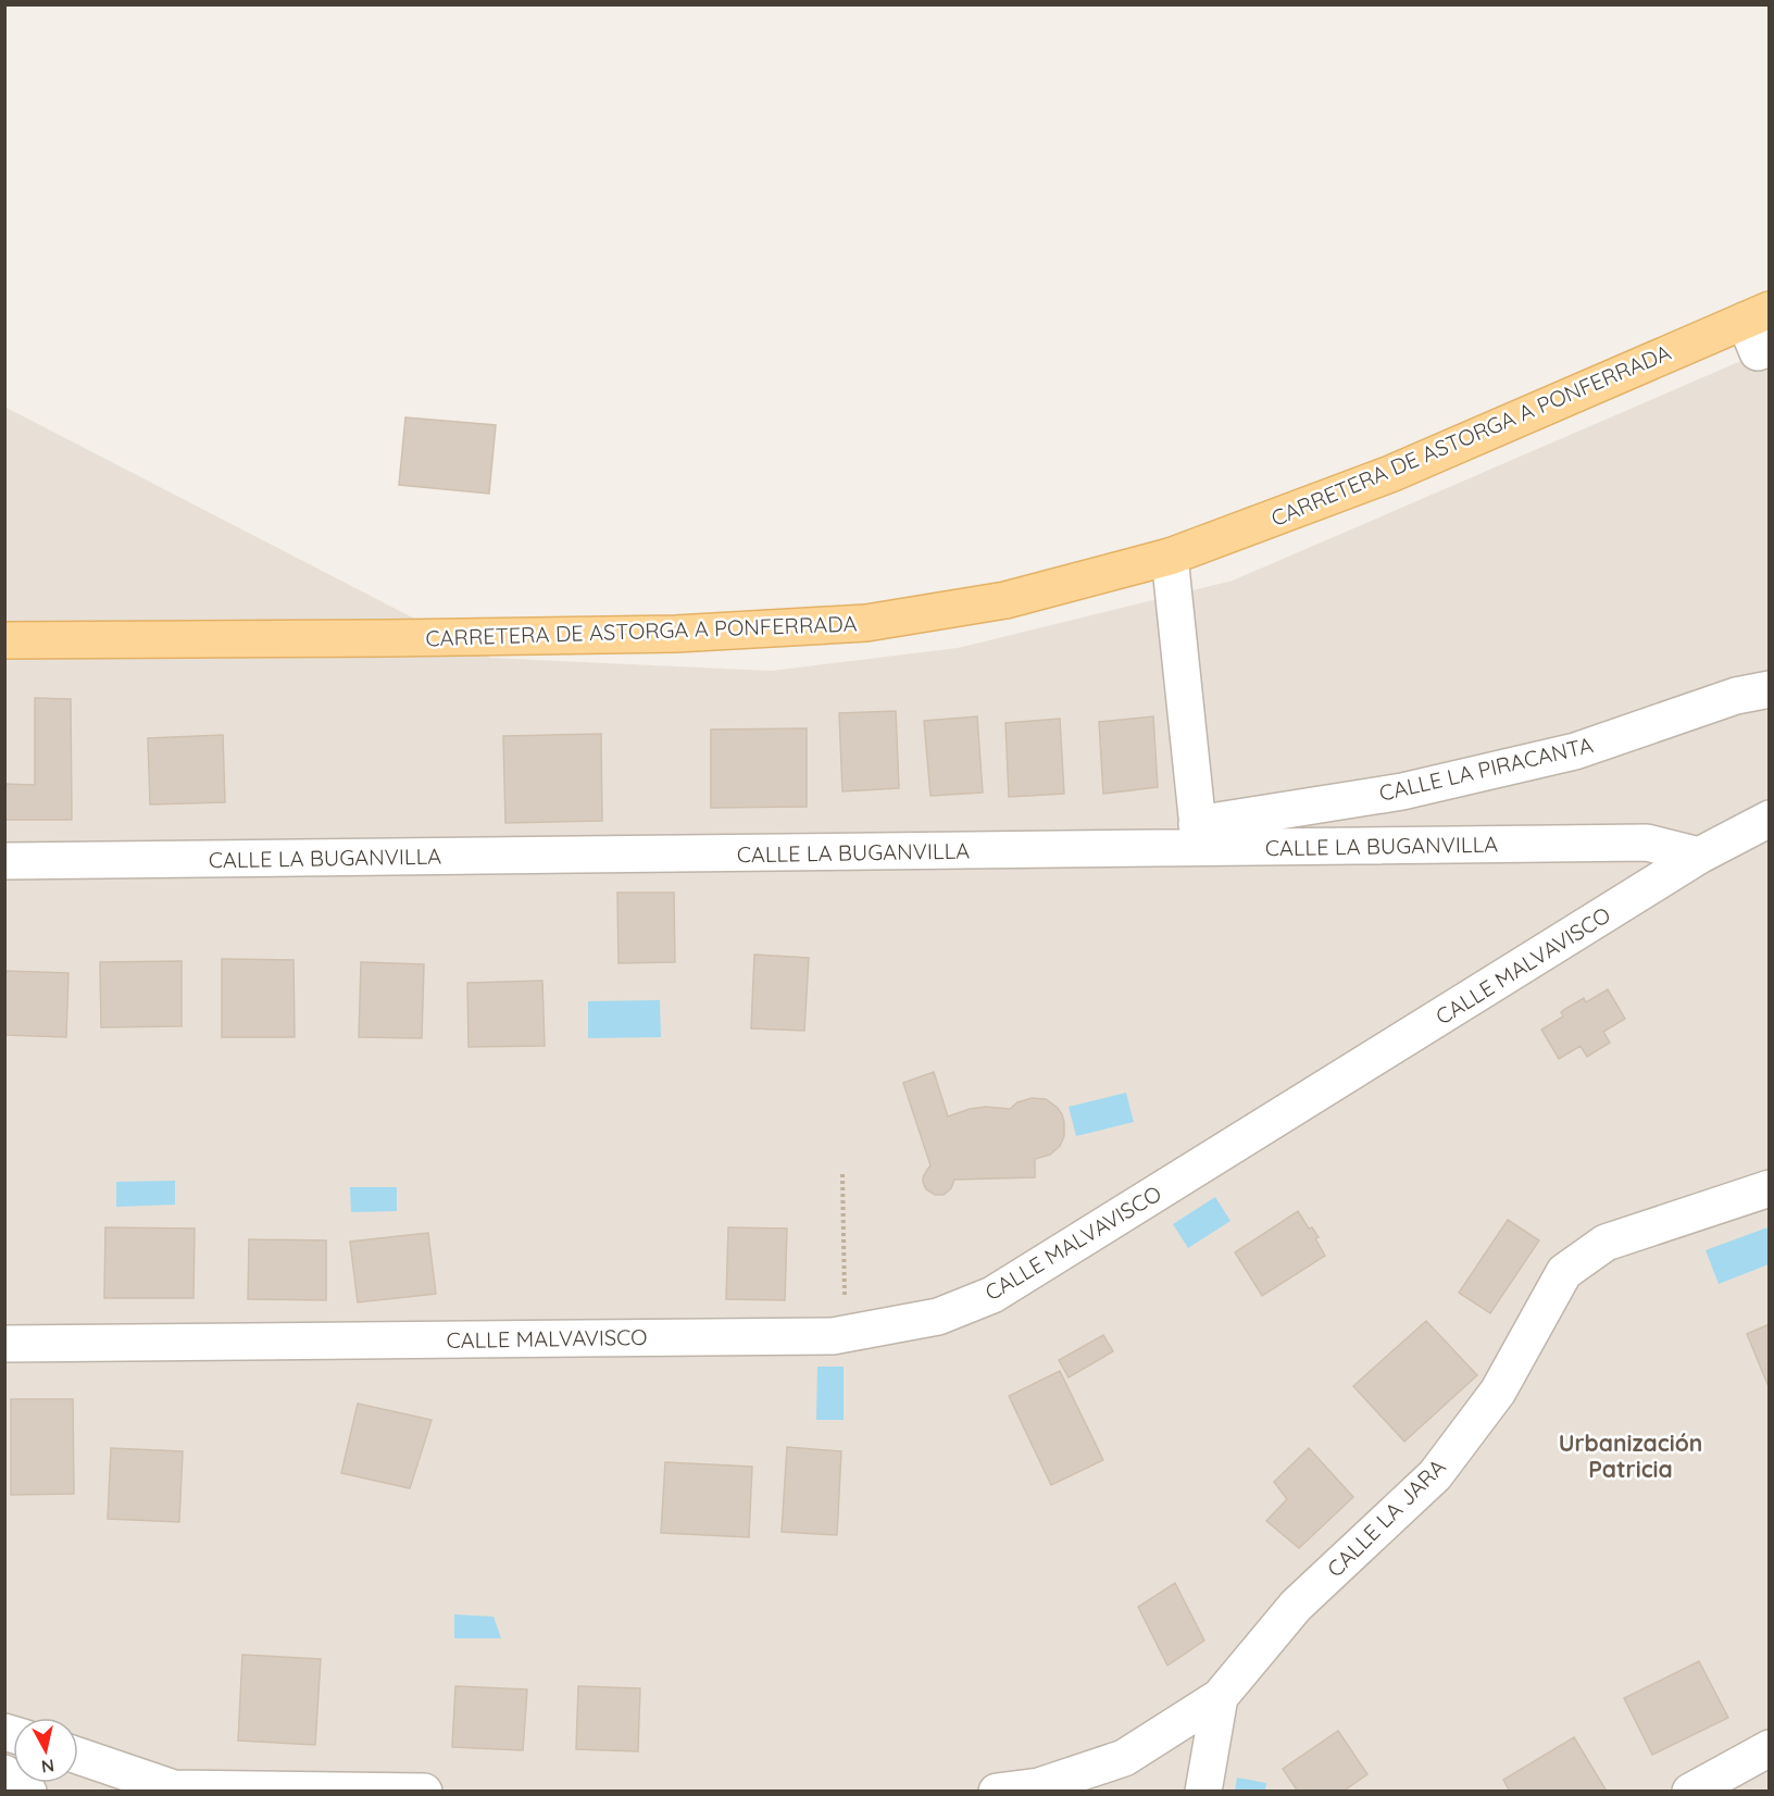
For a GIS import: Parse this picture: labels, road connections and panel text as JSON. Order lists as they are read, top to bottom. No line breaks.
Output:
{"streets":{"main road":["CARRETERA DE ASTORGA A PONFERRADA"],"street":["CALLE LA PIRACANTA","CALLE LA BUGANVILLA","CALLE MALVAVISCO","CALLE LA JARA"]},"crossings":[["CALLE LA PIRACANTA","CALLE LA BUGANVILLA"],["CALLE LA BUGANVILLA","CALLE MALVAVISCO"]],"districts":["Urbanización Patricia"],"north":"bottom"}
